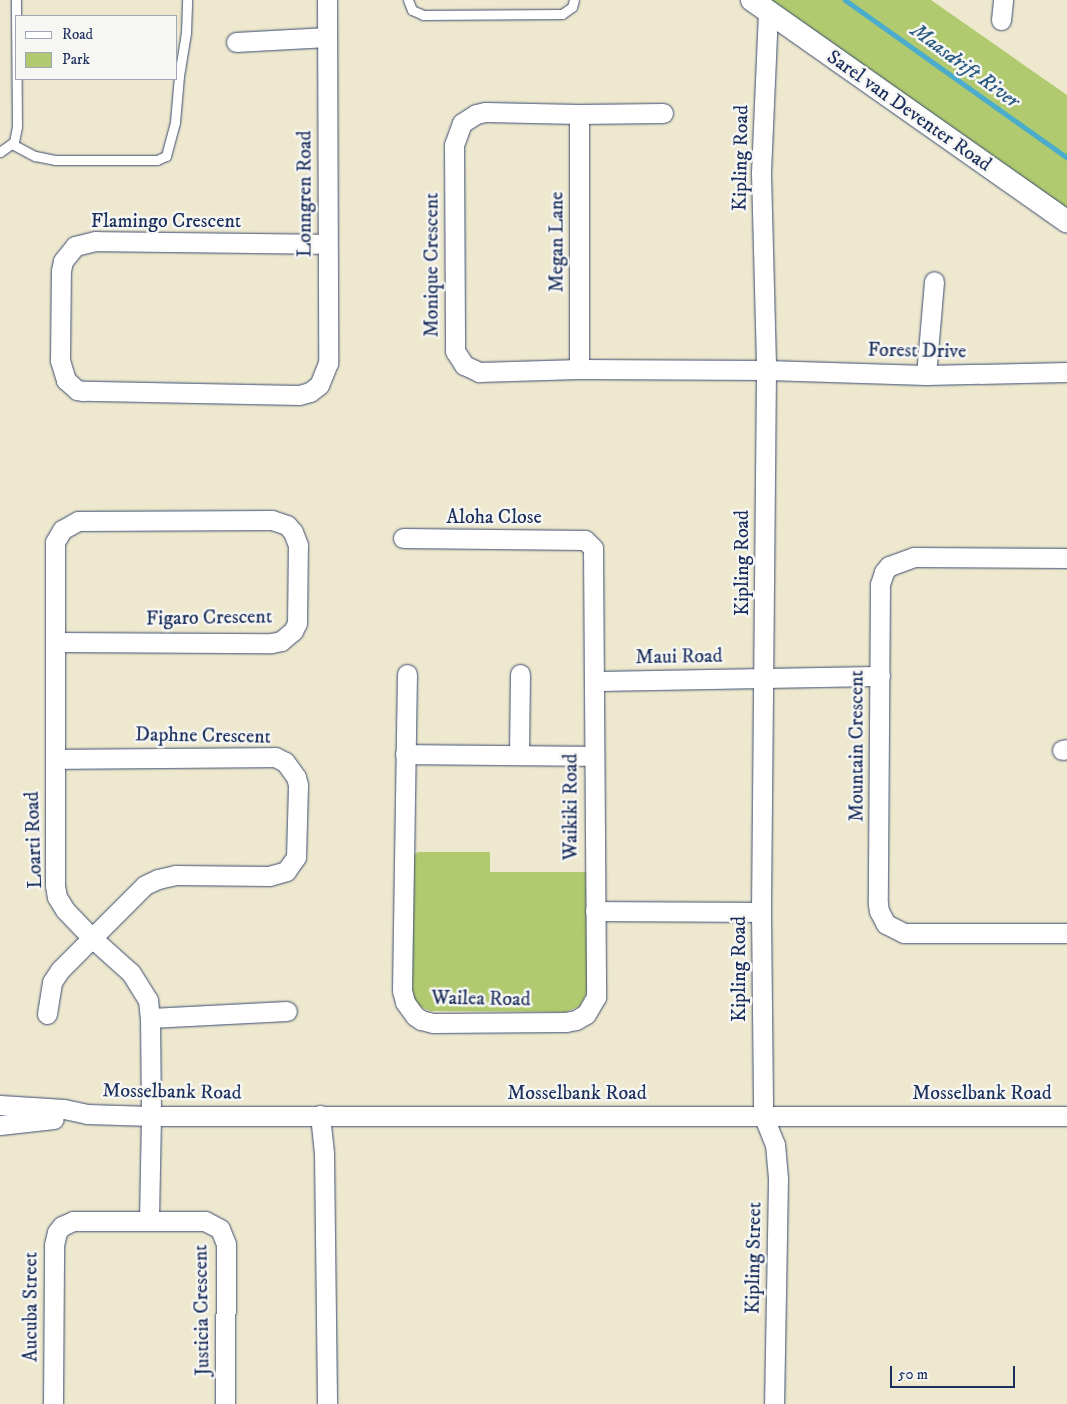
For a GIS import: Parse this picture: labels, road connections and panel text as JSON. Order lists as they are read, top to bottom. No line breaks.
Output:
{"streets":{"street":["Sarel van Deventer Road","Kipling Road","Lonngren Road","Flamingo Crescent","Megan Lane","Monique Crescent","Forest Drive","Aloha Close","Figaro Crescent","Maui Road","Daphne Crescent","Mountain Crescent","Waikiki Road","Loarti Road","Wailea Road","Mosselbank Road","Kipling Street","Aucuba Street","Justicia Crescent"]},"crossings":[["Sarel van Deventer Road","Kipling Road"],["Kipling Road","Monique Crescent"],["Kipling Road","Forest Drive"],["Kipling Road","Maui Road"],["Kipling Road","Mosselbank Road"],["Kipling Road","Kipling Street"],["Lonngren Road","Flamingo Crescent"],["Megan Lane","Monique Crescent"],["Monique Crescent","Forest Drive"],["Aloha Close","Waikiki Road"],["Figaro Crescent","Loarti Road"],["Maui Road","Mountain Crescent"],["Maui Road","Waikiki Road"],["Daphne Crescent","Loarti Road"],["Waikiki Road","Wailea Road"],["Loarti Road","Mosselbank Road"],["Mosselbank Road","Kipling Street"],["Aucuba Street","Justicia Crescent"]],"water":["Maasdrift River"],"legend":["Road","Park"],"scale_bar":"50 m"}
